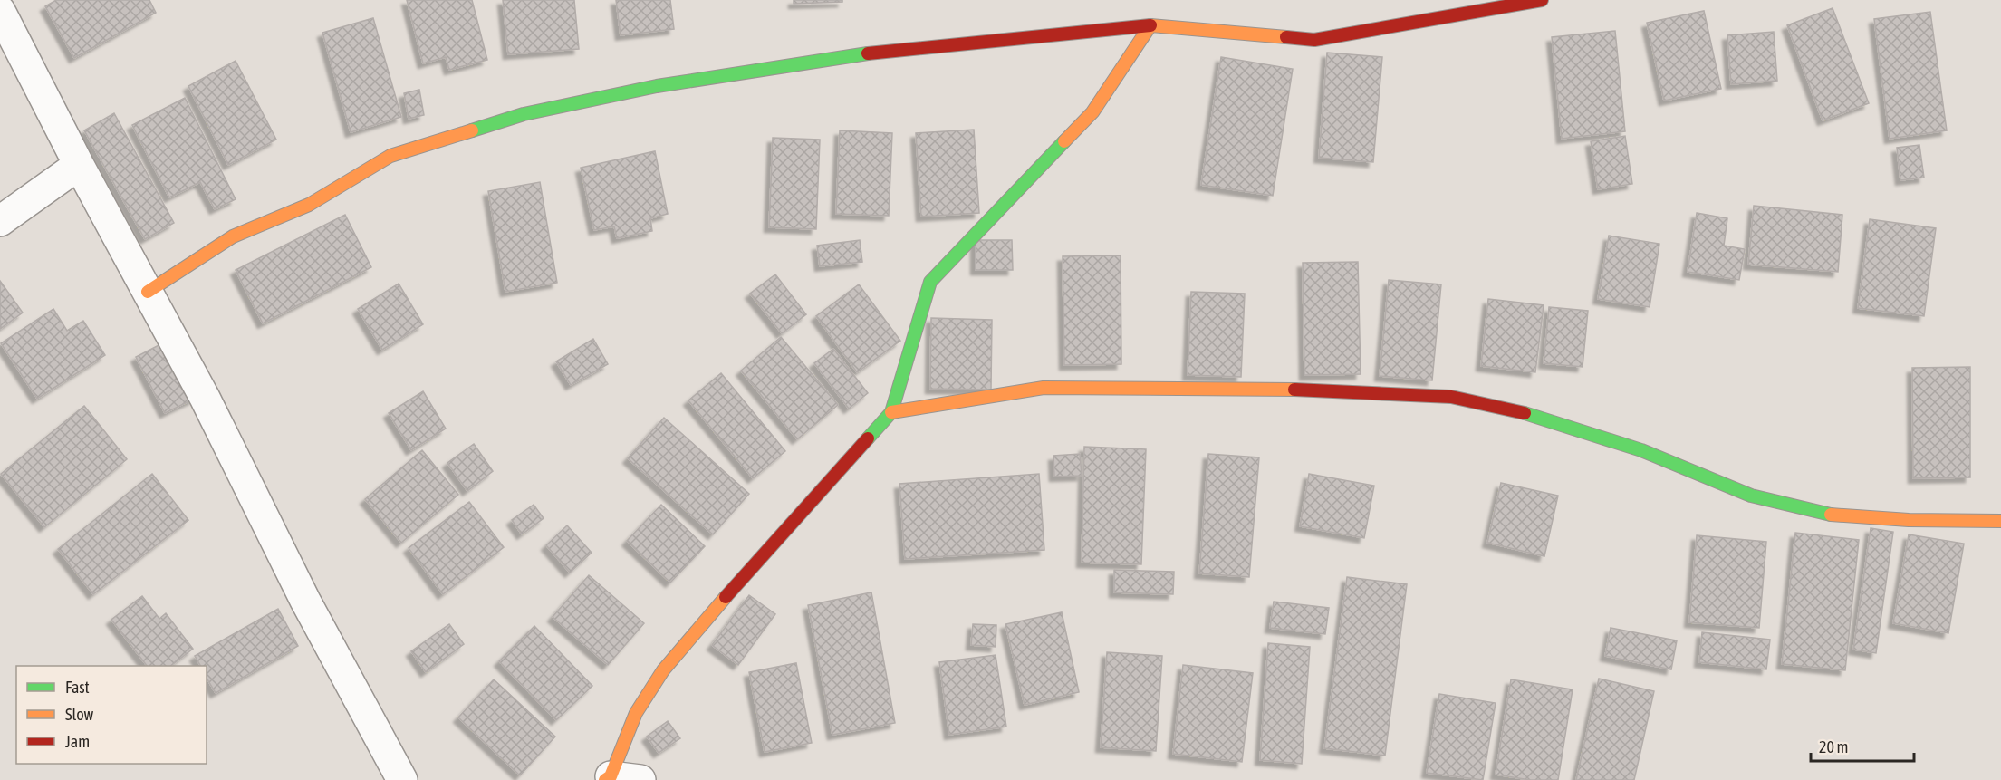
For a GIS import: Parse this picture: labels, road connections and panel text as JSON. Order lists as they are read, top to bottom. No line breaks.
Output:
{"legend":["Fast","Slow","Jam"],"scale_bar":"20 m"}
